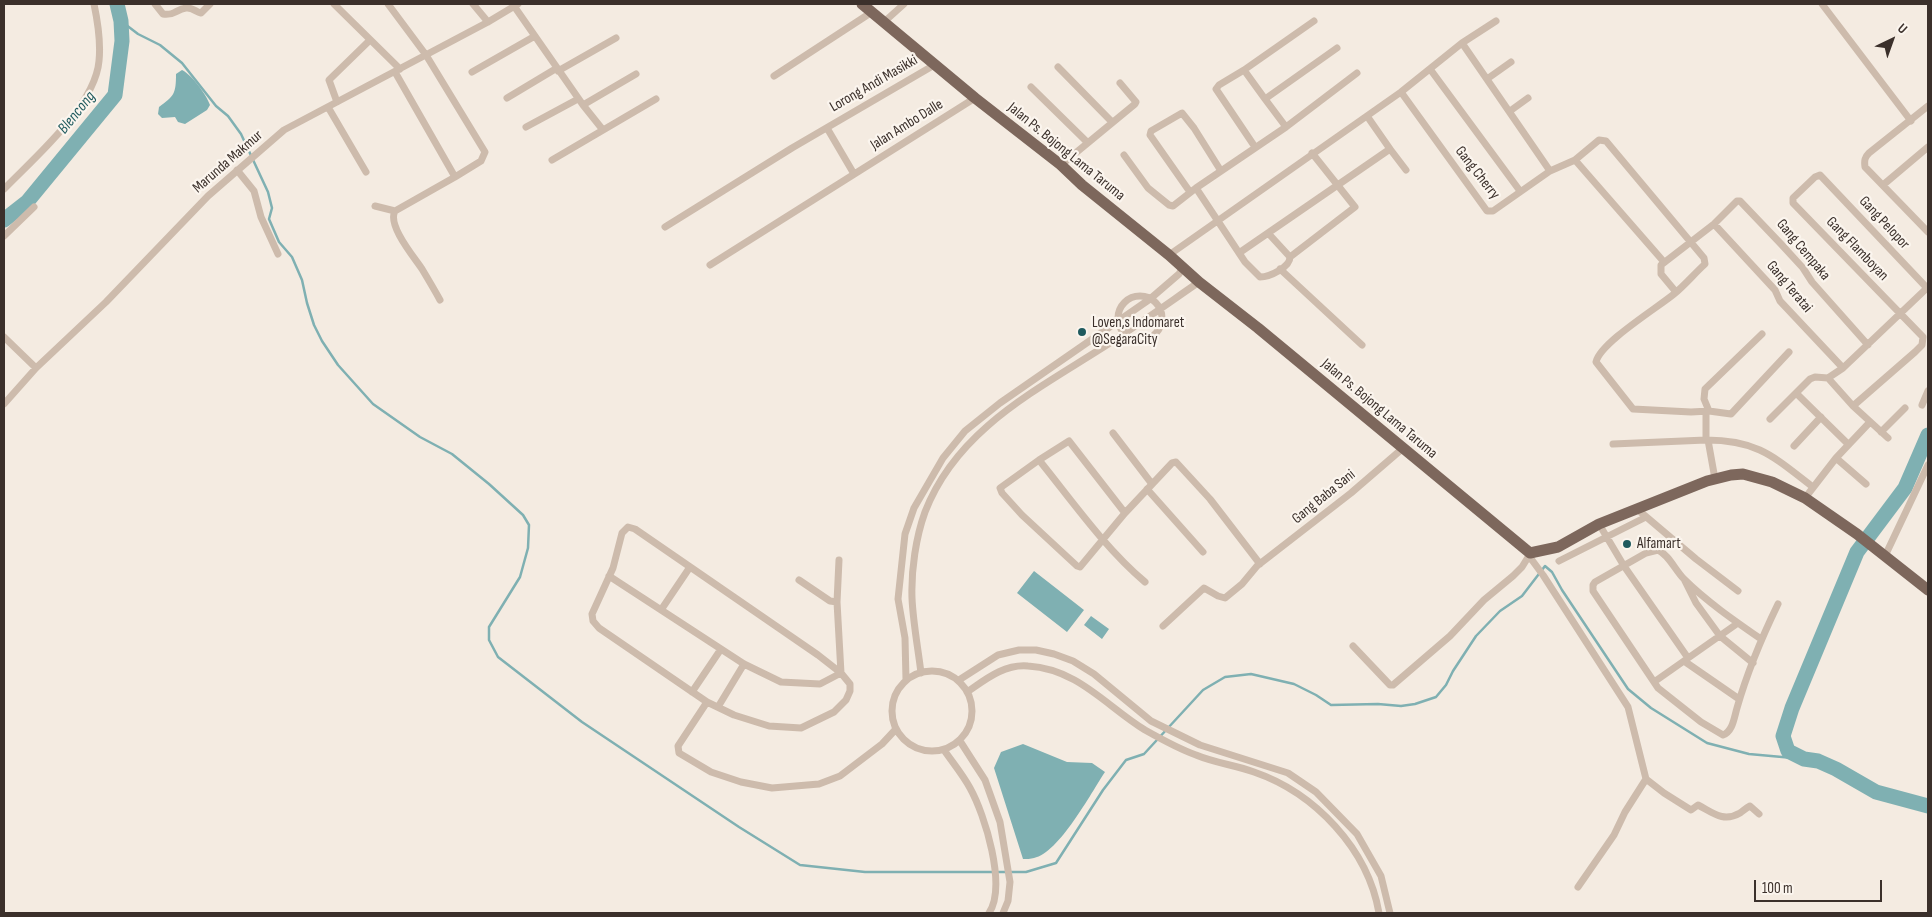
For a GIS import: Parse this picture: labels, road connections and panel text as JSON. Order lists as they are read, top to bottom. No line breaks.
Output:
{"streets":{"main road":["Jalan Ps. Bojong Lama Taruma"],"street":["Lorong Andi Masikki","Jalan Ambo Dalle","Marunda Makmur","Gang Cherry","Gang Pelopor","Gang Flamboyan","Gang Cempaka","Gang Teratai","Gang Baba Sani"]},"crossings":[["Lorong Andi Masikki","Jalan Ps. Bojong Lama Taruma"],["Jalan Ambo Dalle","Jalan Ps. Bojong Lama Taruma"],["Jalan Ps. Bojong Lama Taruma","Gang Baba Sani"],["Gang Pelopor","Gang Flamboyan"],["Gang Cempaka","Gang Teratai"]],"water":["Blencong"],"places":["Loven,s Indomaret @SegaraCity","Alfamart"],"scale_bar":"100 m","north":"top right"}
